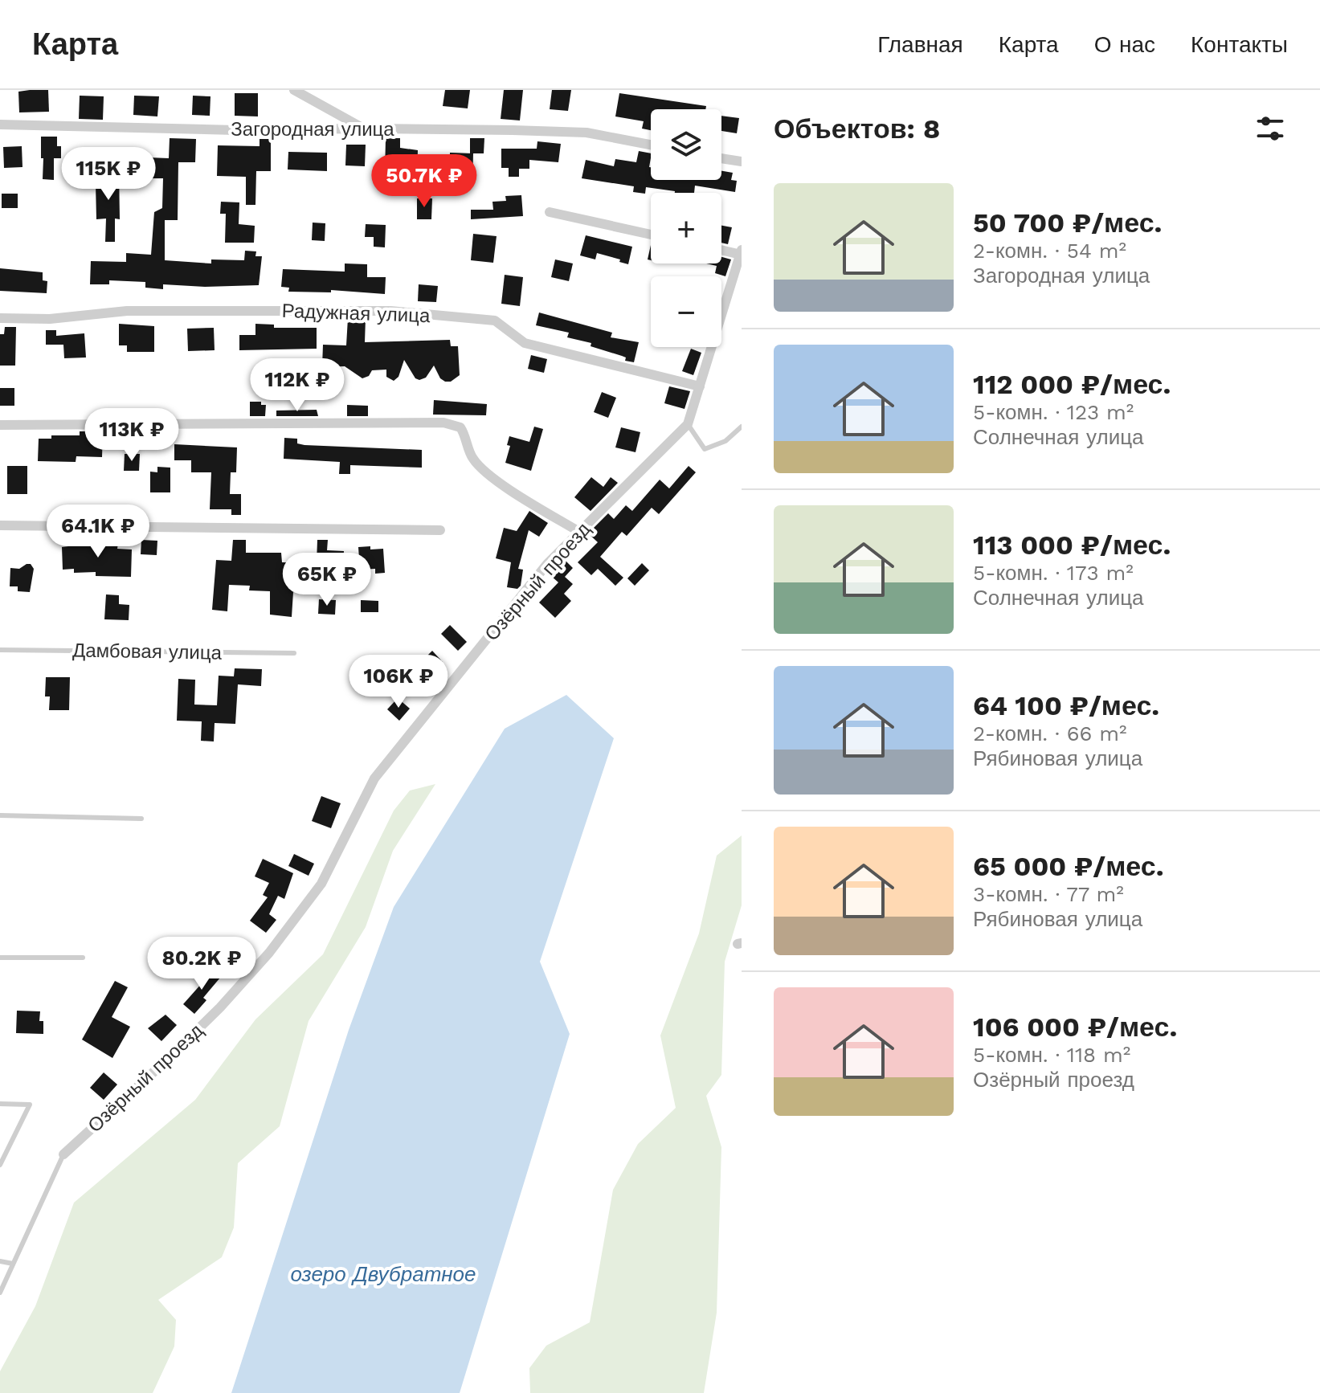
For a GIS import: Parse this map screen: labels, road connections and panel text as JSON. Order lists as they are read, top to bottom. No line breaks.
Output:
{"streets":{"street":["Загородная улица","Радужная улица","Озёрный проезд"],"lane":["Дамбовая улица"]},"crossings":[["Радужная улица","Озёрный проезд"]],"water":["озеро Двубратное"],"page":{"header":"Карта","nav":["Главная","Карта","О нас","Контакты"],"heading":"Объектов: 8","map_buttons":["+","−"],"price":["115K ₽","50.7K ₽","112K ₽","113K ₽","64.1K ₽","65K ₽","106K ₽","80.2K ₽"],"list":[{"name":"50 700 ₽/мес.","note":"2-комн. · 54 m² · Загородная улица"},{"name":"112 000 ₽/мес.","note":"5-комн. · 123 m² · Солнечная улица"},{"name":"113 000 ₽/мес.","note":"5-комн. · 173 m² · Солнечная улица"},{"name":"64 100 ₽/мес.","note":"2-комн. · 66 m² · Рябиновая улица"},{"name":"65 000 ₽/мес.","note":"3-комн. · 77 m² · Рябиновая улица"},{"name":"106 000 ₽/мес.","note":"5-комн. · 118 m² · Озёрный проезд"}]}}
